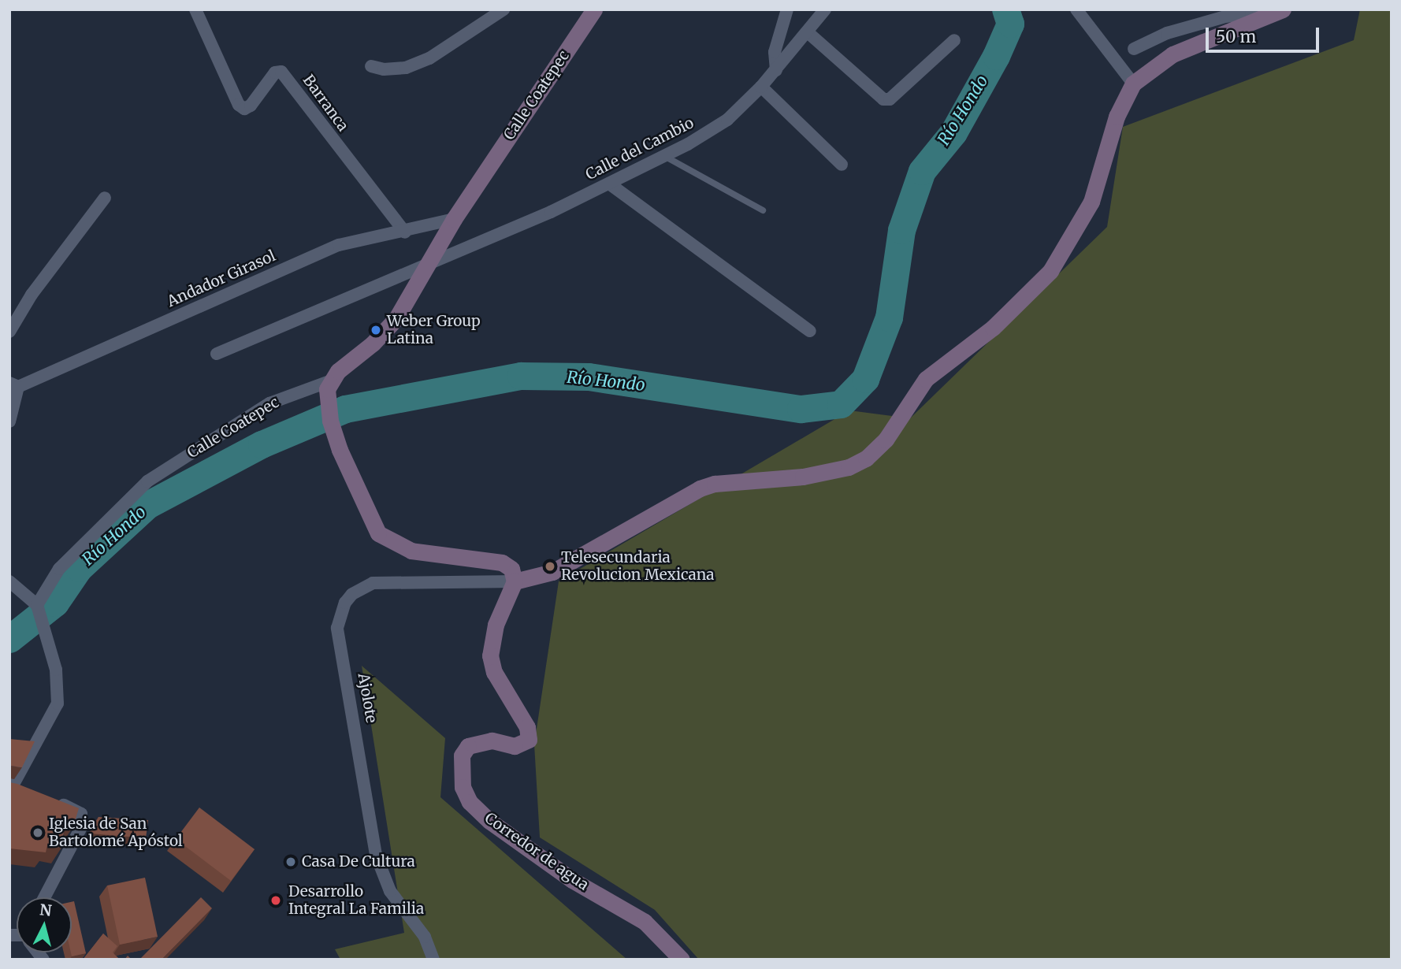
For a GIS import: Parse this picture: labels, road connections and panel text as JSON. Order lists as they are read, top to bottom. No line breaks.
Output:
{"streets":{"main road":["Calle Coatepec","Corredor de agua"],"street":["Barranca","Calle del Cambio","Andador Girasol","Ajolote"]},"crossings":[["Calle Coatepec","Calle del Cambio"],["Calle Coatepec","Andador Girasol"],["Barranca","Andador Girasol"],["Ajolote","Corredor de agua"]],"water":["Río Hondo"],"places":["Weber Group Latina","Telesecundaria Revolucion Mexicana","Iglesia de San Bartolomé Apóstol","Casa De Cultura","Desarrollo Integral La Familia"],"scale_bar":"50 m","north":"top"}
